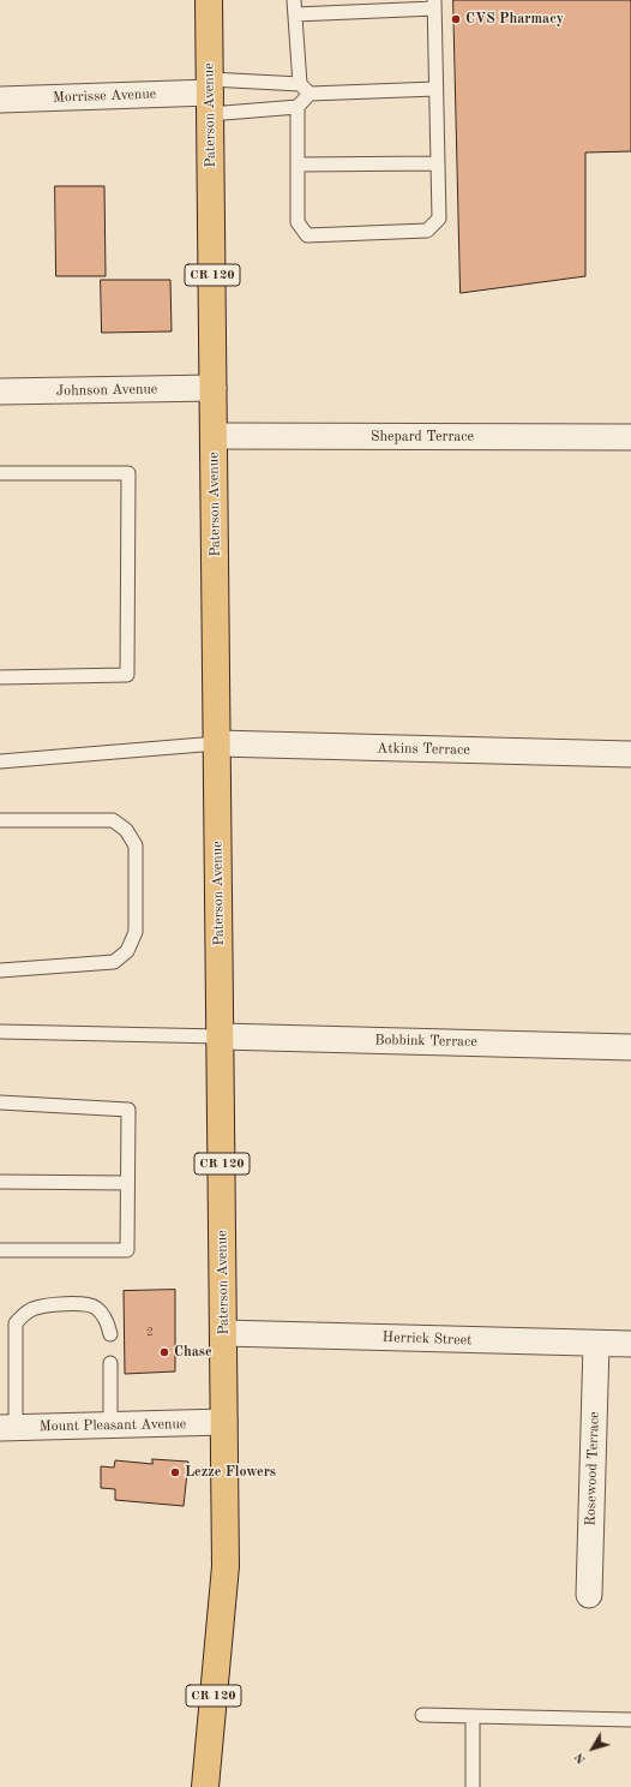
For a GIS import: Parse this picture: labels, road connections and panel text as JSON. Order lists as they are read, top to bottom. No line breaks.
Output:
{"streets":{"main road":["Paterson Avenue","CR 120"],"street":["Morrisse Avenue","Johnson Avenue","Shepard Terrace","Atkins Terrace","Bobbink Terrace","Herrick Street","Mount Pleasant Avenue","Rosewood Terrace"]},"crossings":[["Morrisse Avenue","Paterson Avenue"],["Paterson Avenue","Johnson Avenue"],["Paterson Avenue","Shepard Terrace"],["Paterson Avenue","Atkins Terrace"],["Paterson Avenue","Bobbink Terrace"],["Paterson Avenue","Herrick Street"],["Paterson Avenue","Mount Pleasant Avenue"],["Herrick Street","Rosewood Terrace"]],"places":["CVS Pharmacy","Chase","Lezze Flowers"],"house_numbers":["2"],"north":"bottom left"}
